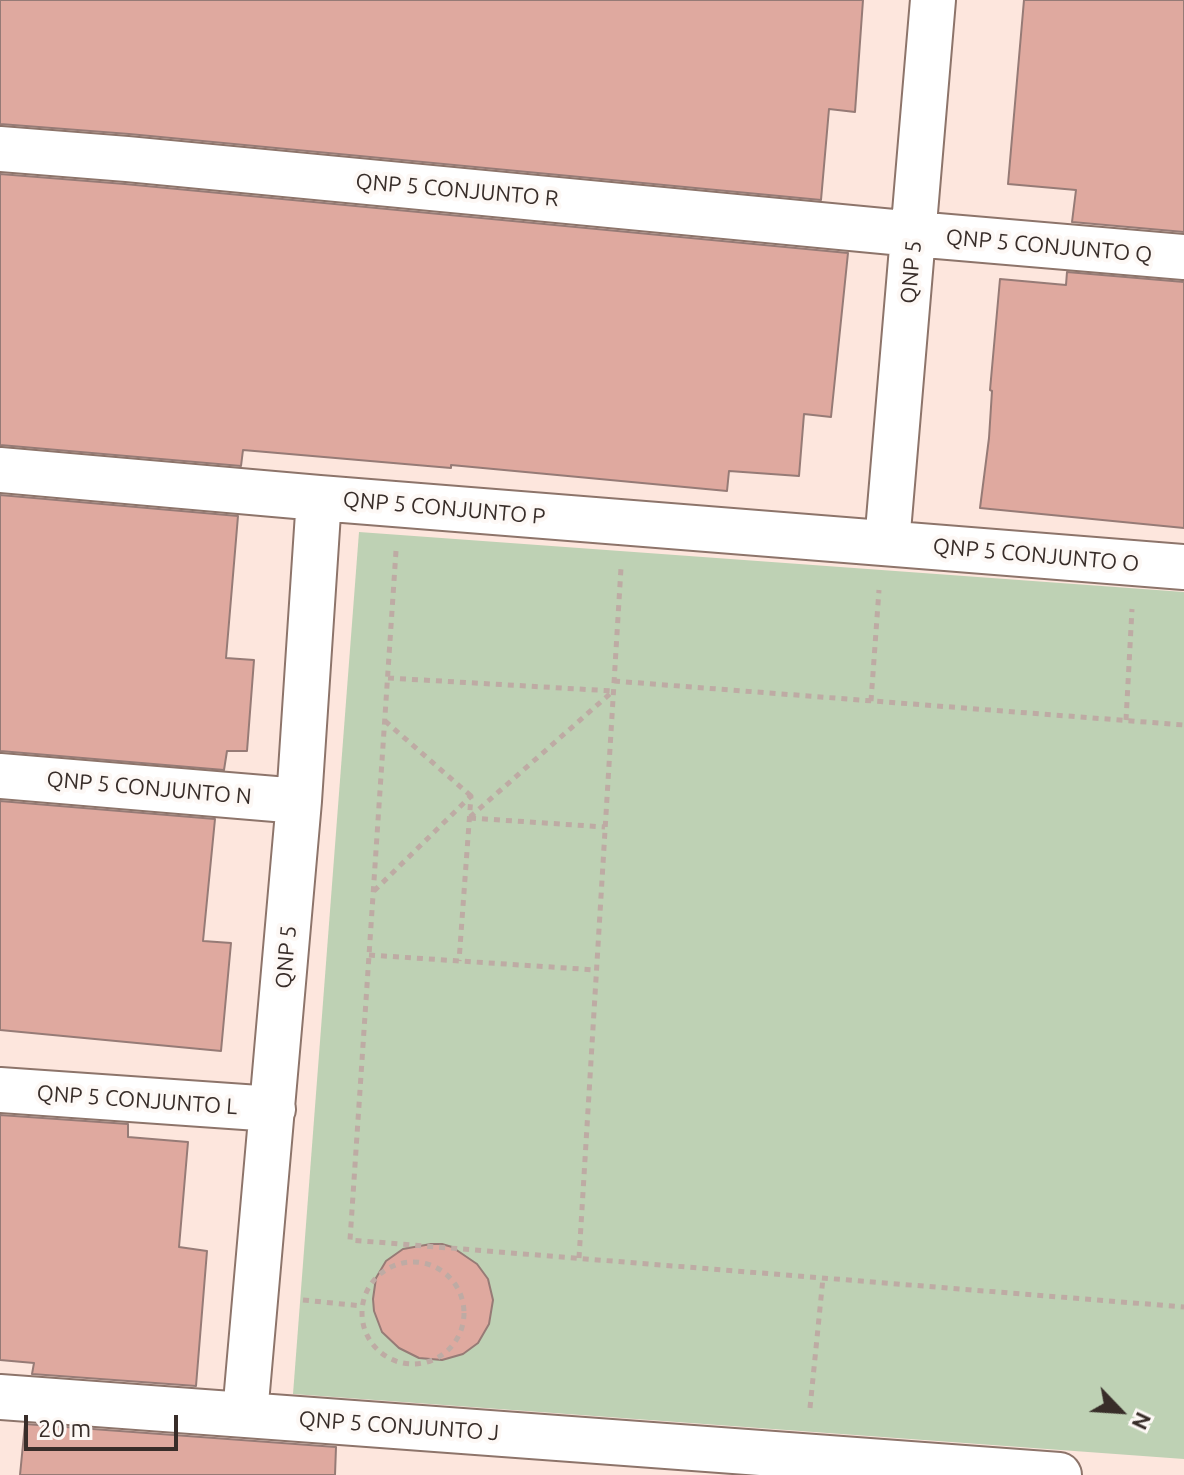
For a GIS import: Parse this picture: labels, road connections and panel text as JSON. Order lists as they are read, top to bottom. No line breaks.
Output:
{"streets":{"street":["QNP 5 CONJUNTO R","QNP 5 CONJUNTO Q","QNP 5","QNP 5 CONJUNTO P","QNP 5 CONJUNTO O","QNP 5 CONJUNTO N","QNP 5 CONJUNTO L","QNP 5 CONJUNTO J"]},"crossings":[["QNP 5 CONJUNTO R","QNP 5 CONJUNTO Q"],["QNP 5 CONJUNTO R","QNP 5"],["QNP 5 CONJUNTO Q","QNP 5"],["QNP 5","QNP 5 CONJUNTO P"],["QNP 5","QNP 5 CONJUNTO O"],["QNP 5","QNP 5 CONJUNTO N"],["QNP 5","QNP 5 CONJUNTO L"],["QNP 5","QNP 5 CONJUNTO J"],["QNP 5 CONJUNTO P","QNP 5 CONJUNTO O"]],"scale_bar":"20 m","north":"bottom right"}
